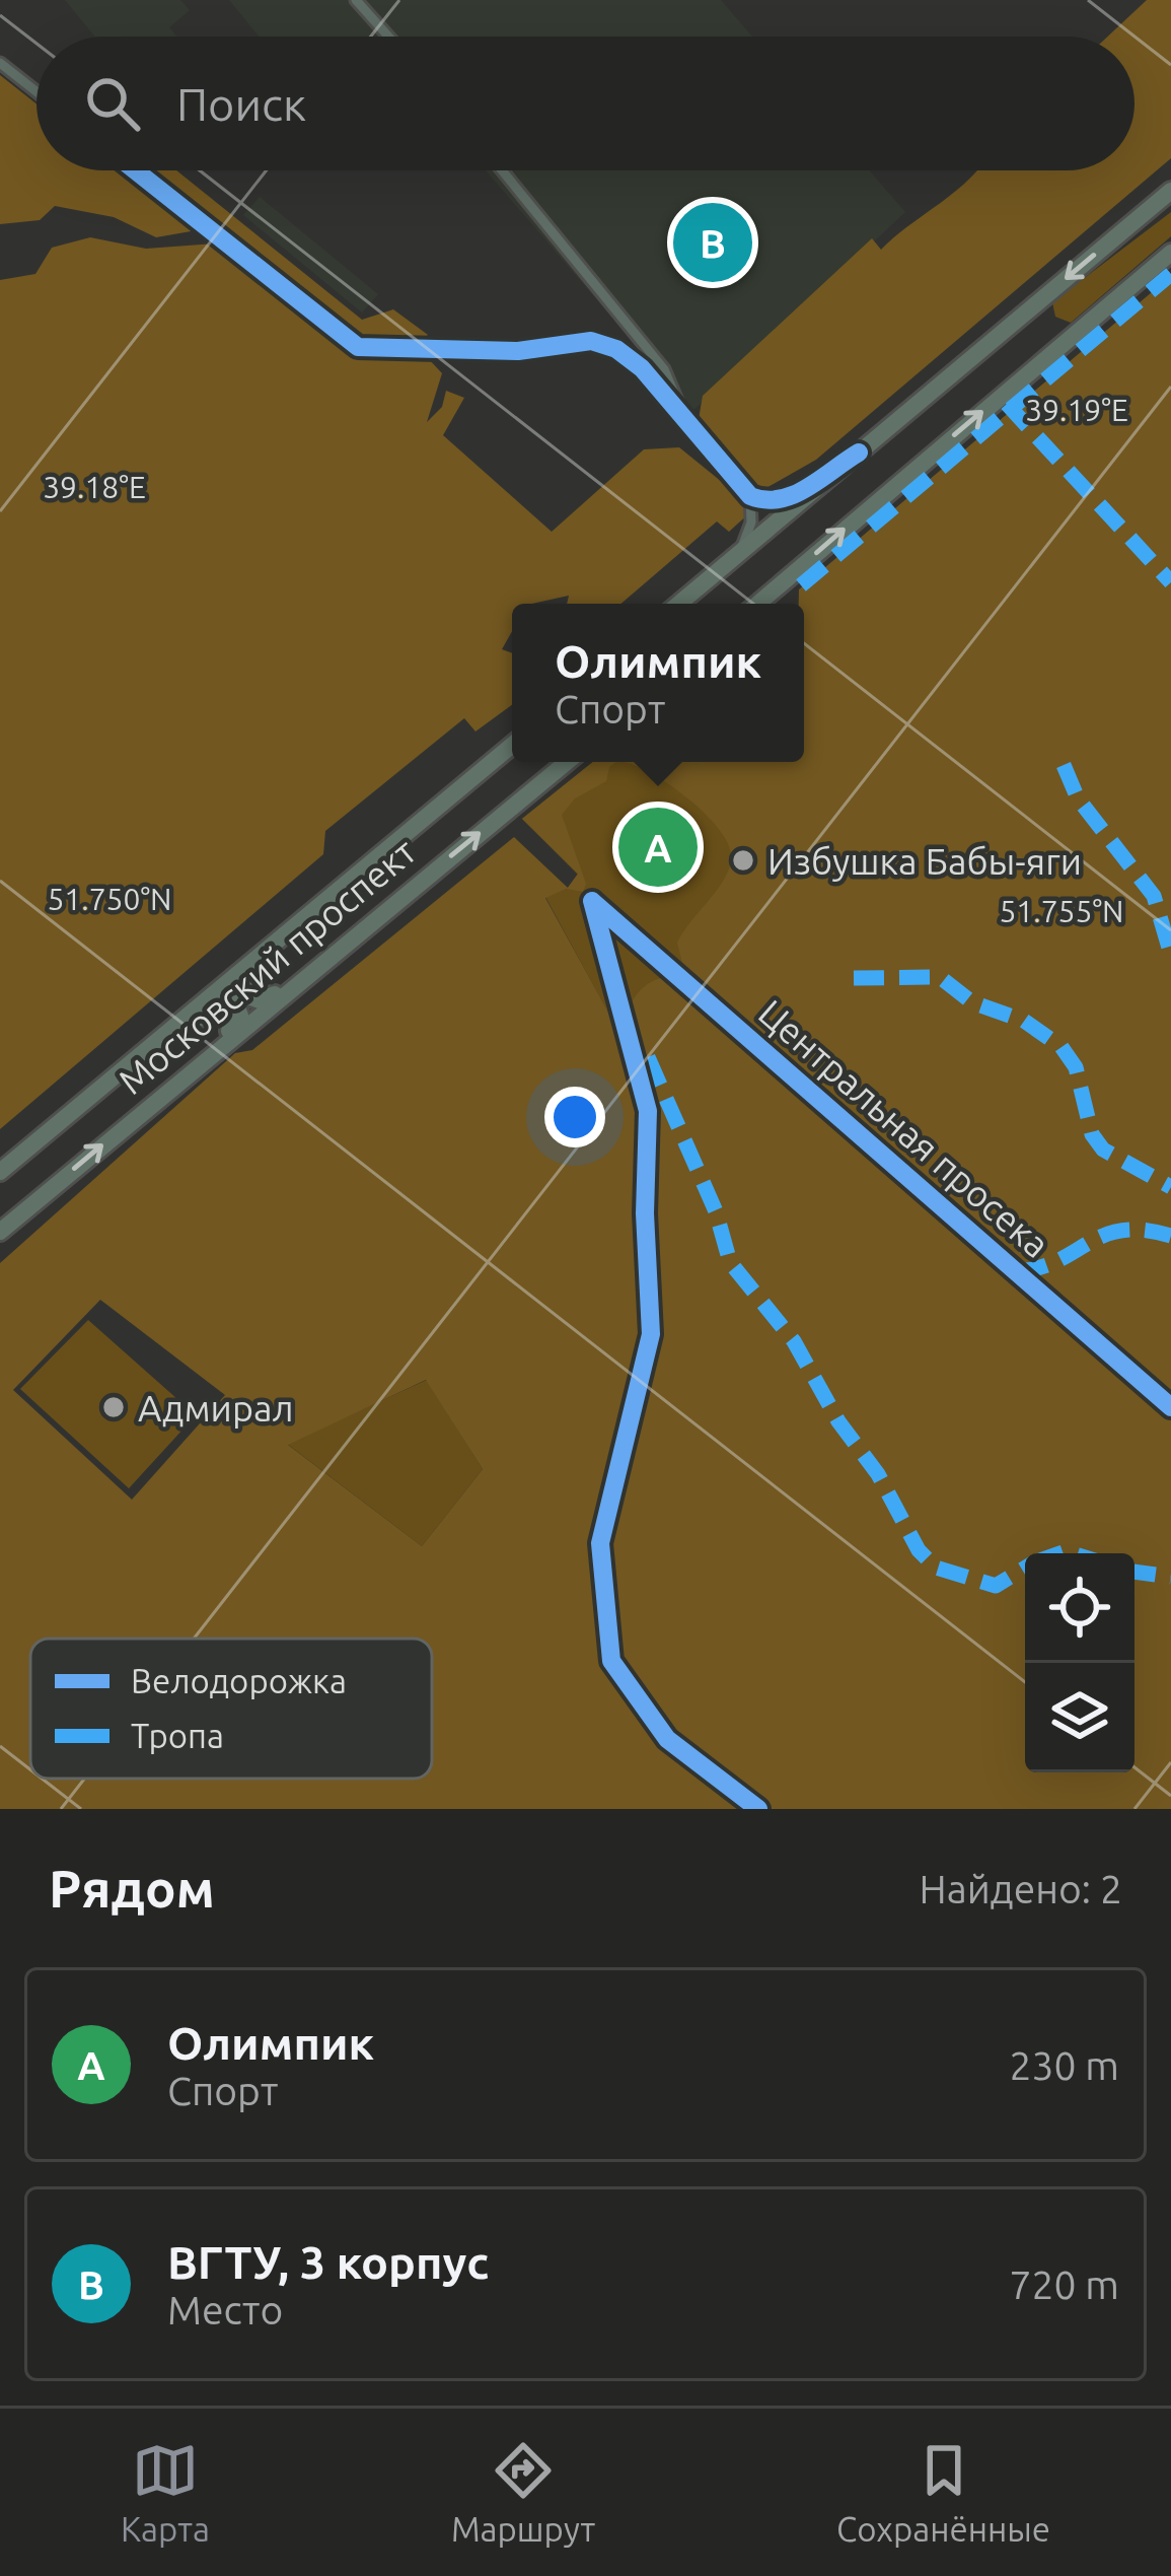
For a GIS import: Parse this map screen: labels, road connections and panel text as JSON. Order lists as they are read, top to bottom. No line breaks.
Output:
{"streets":{"highway":["Московский проспект"],"cycle path":["Центральная просека"]},"places":["Избушка Бабы-яги","Адмирал"],"legend":["Велодорожка","Тропа"],"page":{"search":"Поиск","pins":["B","A"],"popup":["Олимпик","Спорт"],"heading":["Рядом","Найдено: 2"],"list":[{"mark":"A","name":"Олимпик","note":"Спорт","value":"230 m"},{"mark":"B","name":"ВГТУ, 3 корпус","note":"Место","value":"720 m"}],"nav":["Карта","Маршрут","Сохранённые"]},"coordinates":["39.19°E","39.18°E","51.750°N","51.755°N"]}
